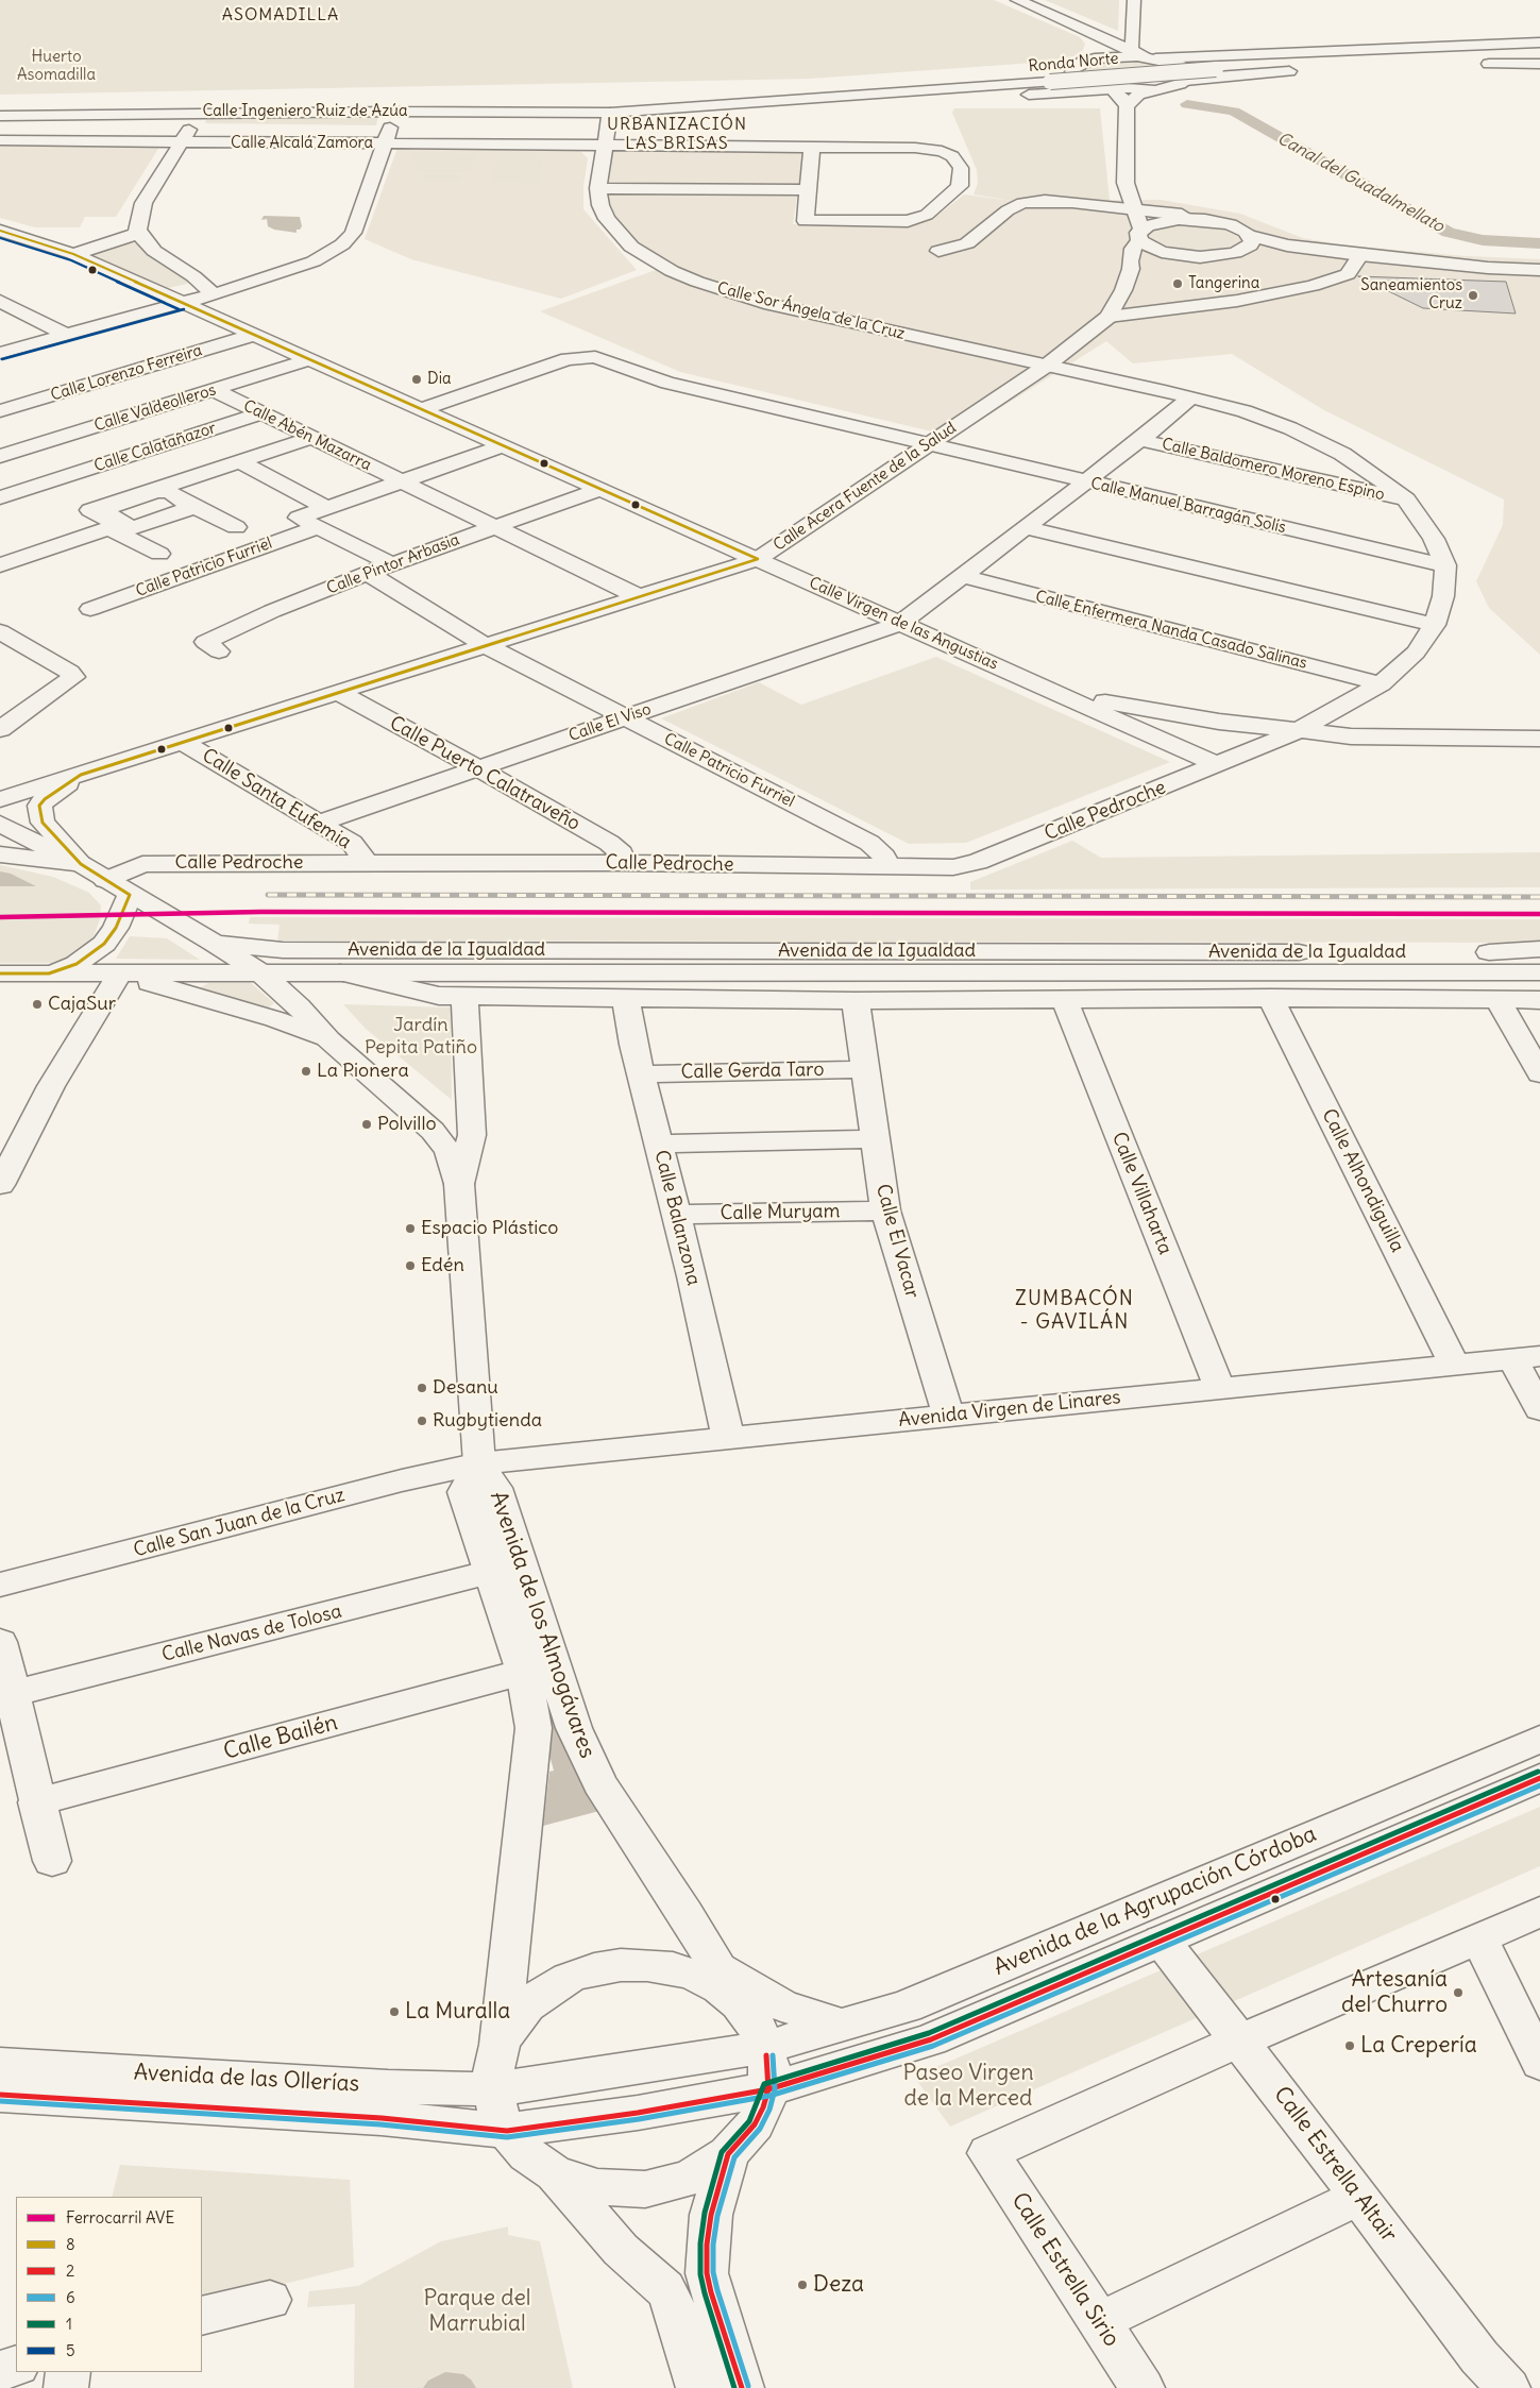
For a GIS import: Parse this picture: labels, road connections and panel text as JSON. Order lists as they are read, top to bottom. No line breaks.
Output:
{"streets":{"main road":["Ronda Norte","Calle Ingeniero Ruiz de Azúa","Calle Alcalá Zamora","Calle Sor Ángela de la Cruz","Calle Lorenzo Ferreira","Calle Valdeolleros","Calle Abén Mazarra","Calle Calatañazor","Calle Baldomero Moreno Espino","Calle Acera Fuente de la Salud","Calle Manuel Barragán Solís","Calle Pintor Arbasia","Calle Patricio Furriel","Calle Virgen de las Angustias","Calle Enfermera Nanda Casado Salinas","Calle El Viso","Calle Puerto Calatraveño","Calle Santa Eufemia","Calle Pedroche","Avenida de la Igualdad","Calle Gerda Taro","Calle Alhondiguilla","Calle Villaharta","Calle Muryam","Calle Balanzona","Calle El Vacar","Avenida Virgen de Linares","Calle San Juan de la Cruz","Avenida de los Almogávares","Calle Navas de Tolosa","Calle Bailén","Avenida de la Agrupación Córdoba","Avenida de las Ollerías","Calle Estrella Altair","Calle Estrella Sirio"]},"crossings":[["Ronda Norte","Calle Ingeniero Ruiz de Azúa"],["Ronda Norte","Calle Sor Ángela de la Cruz"],["Calle Ingeniero Ruiz de Azúa","Calle Sor Ángela de la Cruz"],["Calle Alcalá Zamora","Calle Sor Ángela de la Cruz"],["Calle Sor Ángela de la Cruz","Calle Baldomero Moreno Espino"],["Calle Sor Ángela de la Cruz","Calle Acera Fuente de la Salud"],["Calle Sor Ángela de la Cruz","Calle Manuel Barragán Solís"],["Calle Sor Ángela de la Cruz","Calle El Viso"],["Calle Sor Ángela de la Cruz","Calle Pedroche"],["Calle Lorenzo Ferreira","Calle Virgen de las Angustias"],["Calle Valdeolleros","Calle Abén Mazarra"],["Calle Valdeolleros","Calle Virgen de las Angustias"],["Calle Abén Mazarra","Calle Calatañazor"],["Calle Abén Mazarra","Calle Pintor Arbasia"],["Calle Baldomero Moreno Espino","Calle El Viso"],["Calle Acera Fuente de la Salud","Calle Manuel Barragán Solís"],["Calle Acera Fuente de la Salud","Calle Patricio Furriel"],["Calle Acera Fuente de la Salud","Calle Virgen de las Angustias"],["Calle Acera Fuente de la Salud","Calle Puerto Calatraveño"],["Calle Acera Fuente de la Salud","Calle Santa Eufemia"],["Calle Manuel Barragán Solís","Calle Virgen de las Angustias"],["Calle Manuel Barragán Solís","Calle El Viso"],["Calle Manuel Barragán Solís","Calle Pedroche"],["Calle Pintor Arbasia","Calle Patricio Furriel"],["Calle Pintor Arbasia","Calle Virgen de las Angustias"],["Calle Patricio Furriel","Calle El Viso"],["Calle Patricio Furriel","Calle Pedroche"],["Calle Virgen de las Angustias","Calle El Viso"],["Calle Virgen de las Angustias","Calle Pedroche"],["Calle Enfermera Nanda Casado Salinas","Calle El Viso"],["Calle Enfermera Nanda Casado Salinas","Calle Pedroche"],["Calle El Viso","Calle Puerto Calatraveño"],["Calle El Viso","Calle Santa Eufemia"],["Calle Puerto Calatraveño","Calle Pedroche"],["Calle Santa Eufemia","Calle Pedroche"],["Calle Pedroche","Avenida de la Igualdad"],["Avenida de la Igualdad","Calle Alhondiguilla"],["Avenida de la Igualdad","Calle Villaharta"],["Avenida de la Igualdad","Calle Balanzona"],["Avenida de la Igualdad","Calle El Vacar"],["Avenida de la Igualdad","Avenida de los Almogávares"],["Calle Gerda Taro","Calle Balanzona"],["Calle Gerda Taro","Calle El Vacar"],["Calle Alhondiguilla","Avenida Virgen de Linares"],["Calle Villaharta","Avenida Virgen de Linares"],["Calle Muryam","Calle Balanzona"],["Calle Muryam","Calle El Vacar"],["Calle Balanzona","Avenida Virgen de Linares"],["Calle El Vacar","Avenida Virgen de Linares"],["Avenida Virgen de Linares","Calle San Juan de la Cruz"],["Avenida Virgen de Linares","Avenida de los Almogávares"],["Calle San Juan de la Cruz","Avenida de los Almogávares"],["Avenida de los Almogávares","Calle Navas de Tolosa"],["Avenida de los Almogávares","Calle Bailén"],["Avenida de los Almogávares","Avenida de la Agrupación Córdoba"],["Avenida de los Almogávares","Avenida de las Ollerías"],["Avenida de la Agrupación Córdoba","Avenida de las Ollerías"],["Avenida de la Agrupación Córdoba","Calle Estrella Altair"],["Calle Estrella Altair","Calle Estrella Sirio"]],"districts":["ASOMADILLA","URBANIZACIÓN LAS BRISAS","ZUMBACÓN - GAVILÁN"],"water":["Canal del Guadalmellato"],"parks":["Huerto Asomadilla","Jardín Pepita Patiño","Paseo Virgen de la Merced","Parque del Marrubial"],"places":["Tangerina","Saneamientos Cruz","Dia","CajaSur","La Pionera","Polvillo","Espacio Plástico","Edén","Desanu","Rugbytienda","Artesanía del Churro","La Muralla","La Crepería","Deza"],"lines":["transit line 8","transit line 5","rail line AVE","transit line 1","transit line 2","transit line 6"],"legend":["Ferrocarril AVE","8","2","6","1","5"]}
